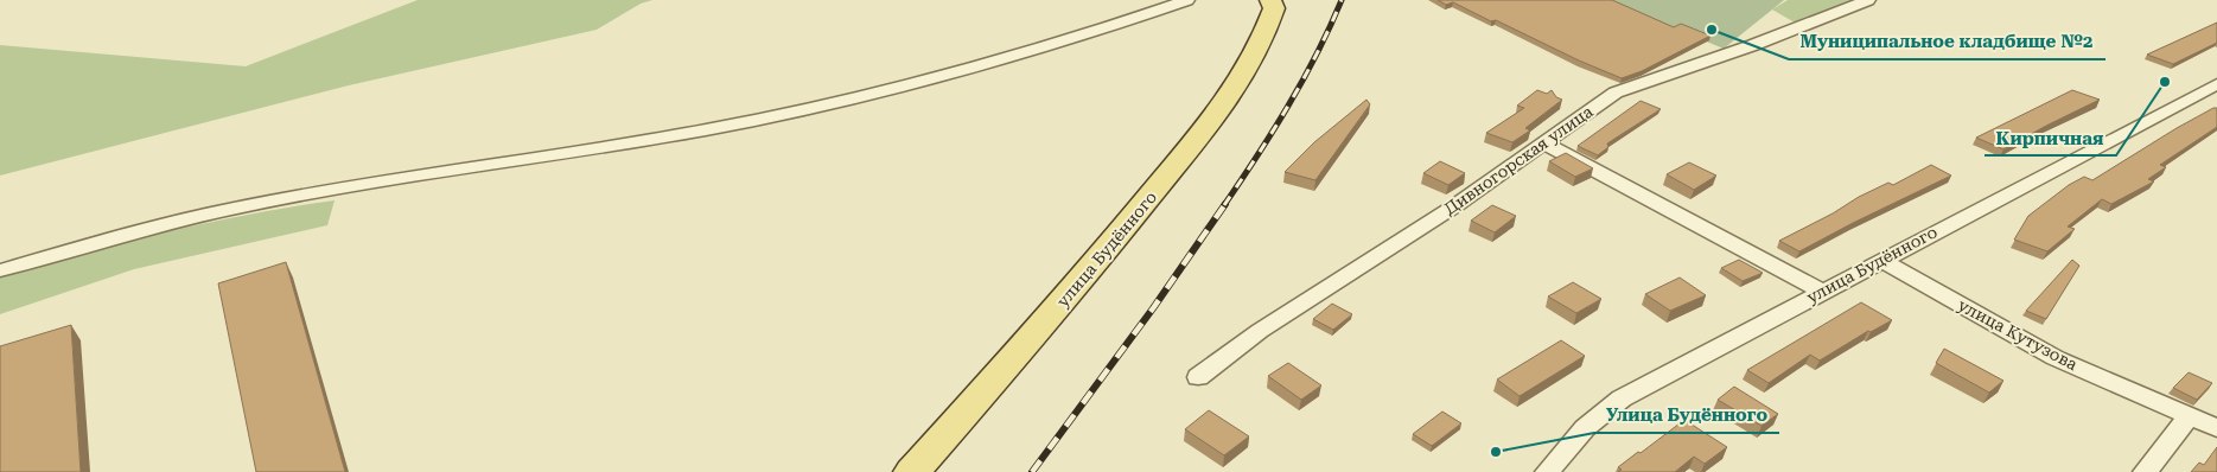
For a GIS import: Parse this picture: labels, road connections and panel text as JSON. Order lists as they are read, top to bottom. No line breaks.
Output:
{"streets":{"main road":["улица Будённого"],"street":["Дивногорская улица","улица Кутузова"]},"crossings":[["улица Будённого","улица Кутузова"]],"places":["Муниципальное кладбище №2","Кирпичная","Улица Будённого"]}
